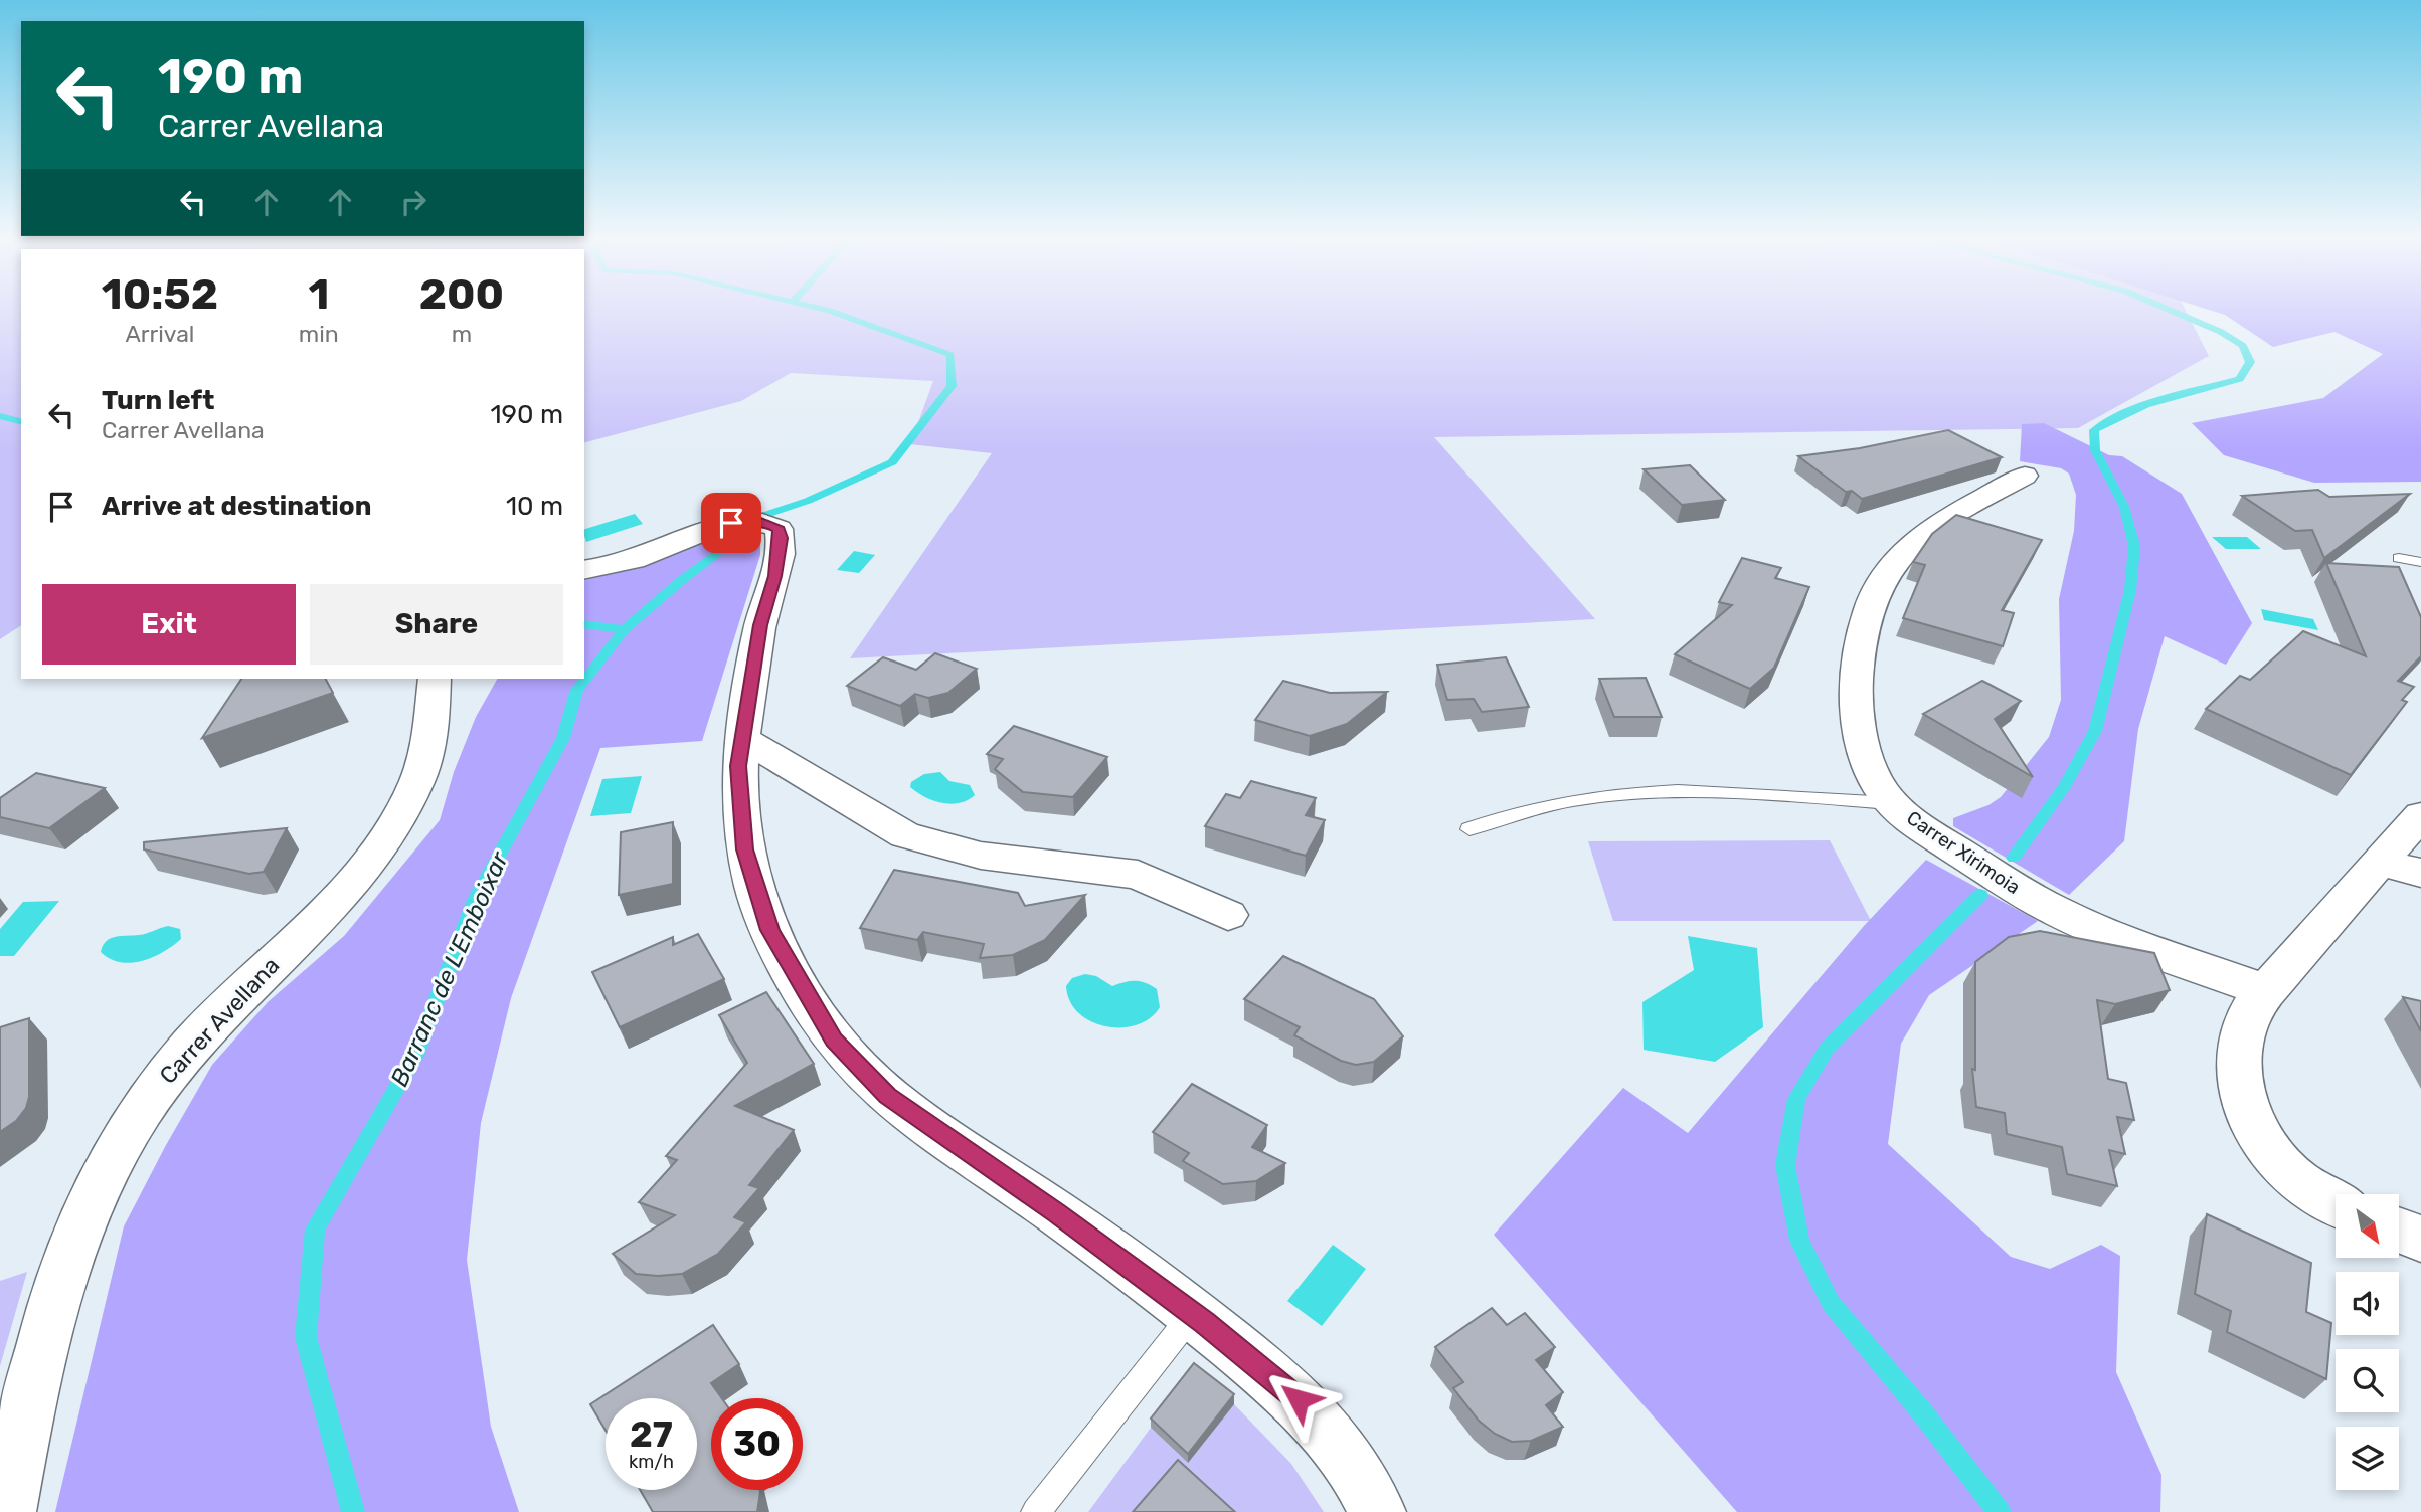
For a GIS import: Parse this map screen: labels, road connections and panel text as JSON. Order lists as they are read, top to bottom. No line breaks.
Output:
{"streets":{"street":["Carrer Xirimoia","Carrer Avellana"]},"water":["Barranc de L'Emboixar"],"north":"bottom right","page":{"turn":["190 m","Carrer Avellana"],"eta":["10:52","Arrival","1","min","200","m"],"list":[{"name":"Turn left","note":"Carrer Avellana","value":"190 m"},{"name":"Arrive at destination","value":"10 m"}],"buttons":["Exit","Share"],"speed":"27 km/h","limit":"30"}}
